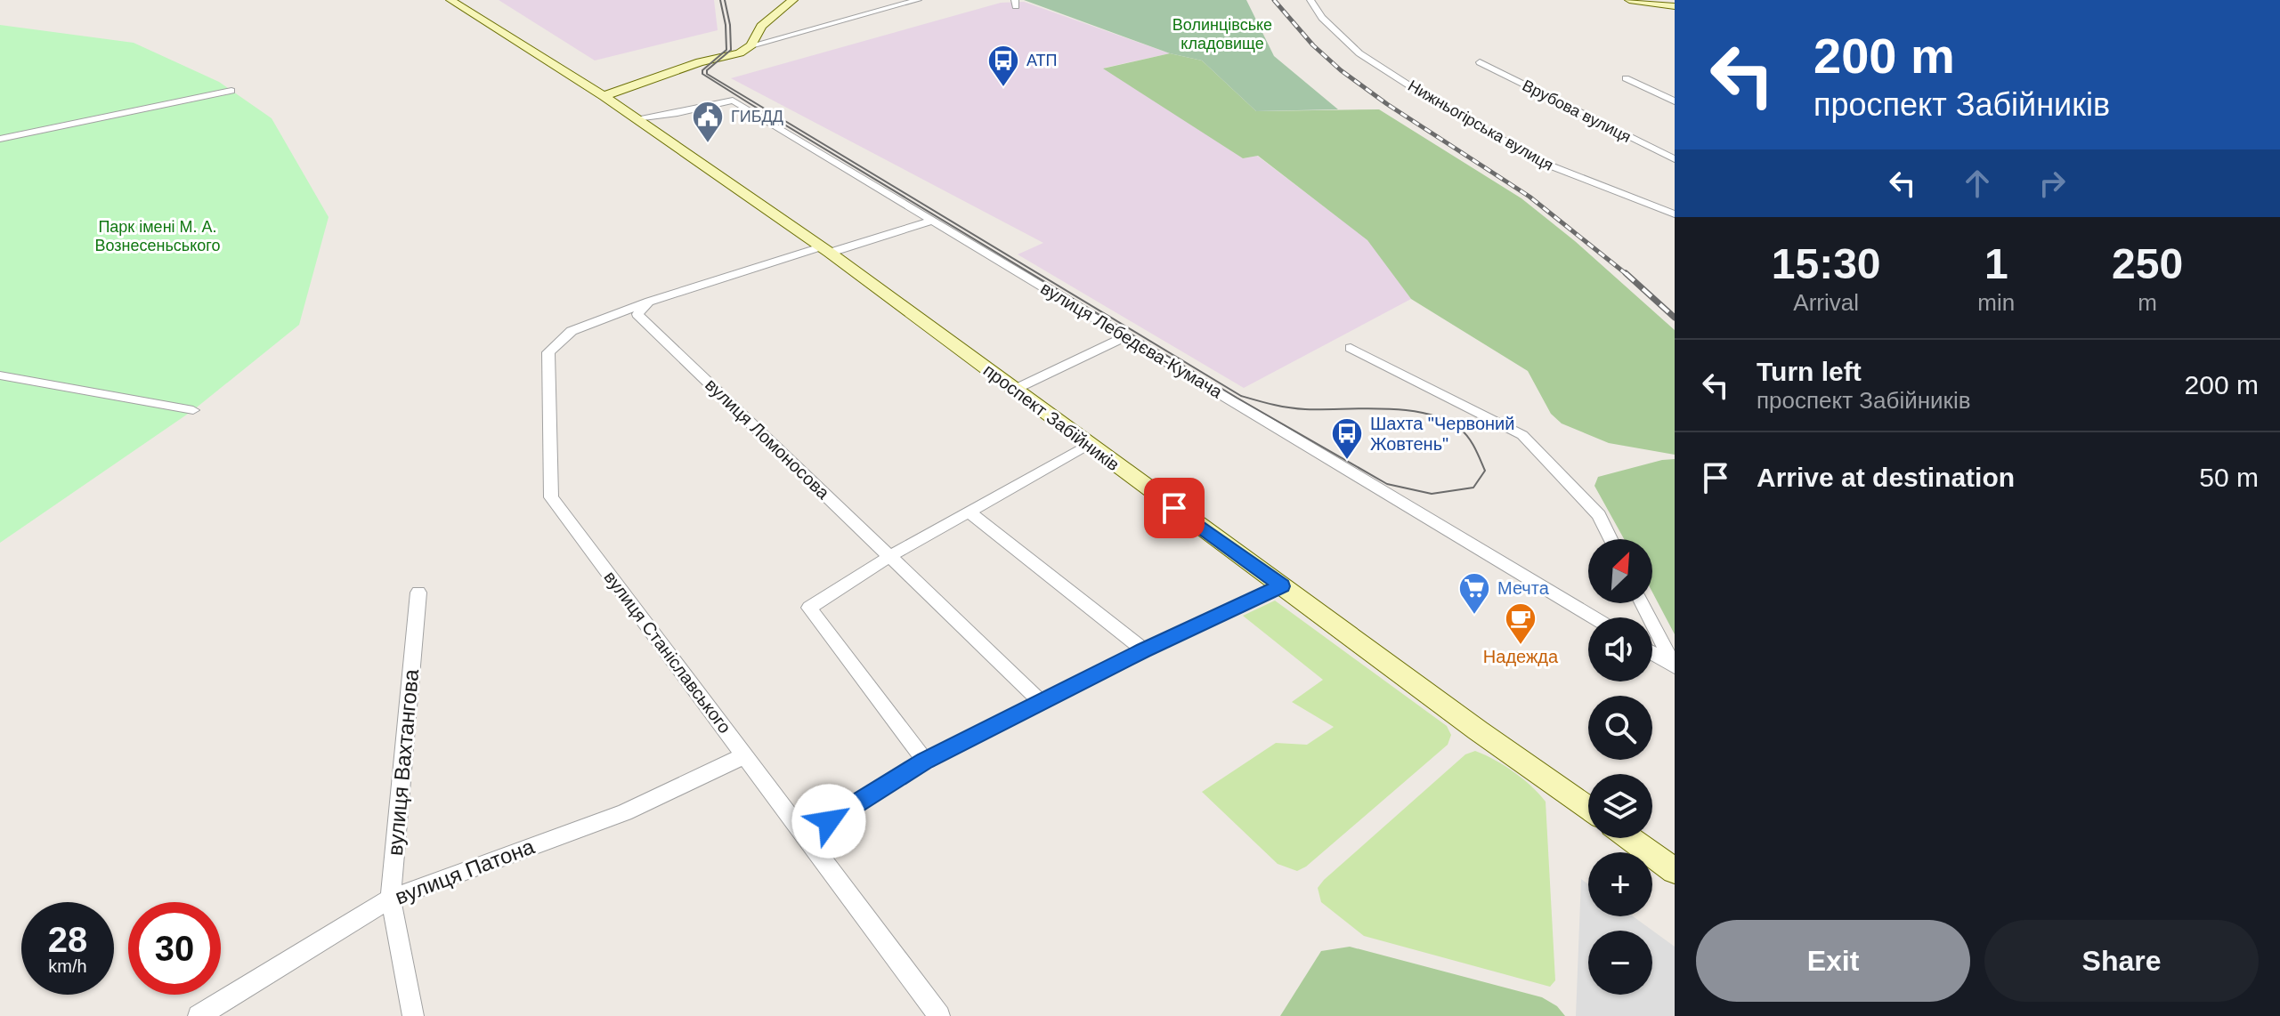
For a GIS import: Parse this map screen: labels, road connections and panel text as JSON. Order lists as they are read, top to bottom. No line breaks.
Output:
{"streets":{"main road":["проспект Забійників"],"street":["Врубова вулиця","Нижньогірська вулиця","вулиця Лебедєва-Кумача","вулиця Ломоносова","вулиця Станіславського","вулиця Вахтангова","вулиця Патона"]},"crossings":[["вулиця Лебедєва-Кумача","проспект Забійників"],["вулиця Ломоносова","вулиця Станіславського"],["вулиця Станіславського","вулиця Патона"],["вулиця Вахтангова","вулиця Патона"]],"parks":["Волинцівське кладовище","Парк імені М. А. Вознесеньського"],"places":{"bus stop":["АТП","Шахта \"Червоний Жовтень\""],"public building":["ГИБДД"],"supermarket":["Мечта"],"cafe":["Надежда"]},"north":"top right","page":{"turn":["200 m","проспект Забійників"],"eta":["15:30","Arrival","1","min","250","m"],"list":[{"name":"Turn left","note":"проспект Забійників","value":"200 m"},{"name":"Arrive at destination","value":"50 m"}],"map_buttons":["+","−"],"speed":"28 km/h","limit":"30","buttons":["Exit","Share"]}}
